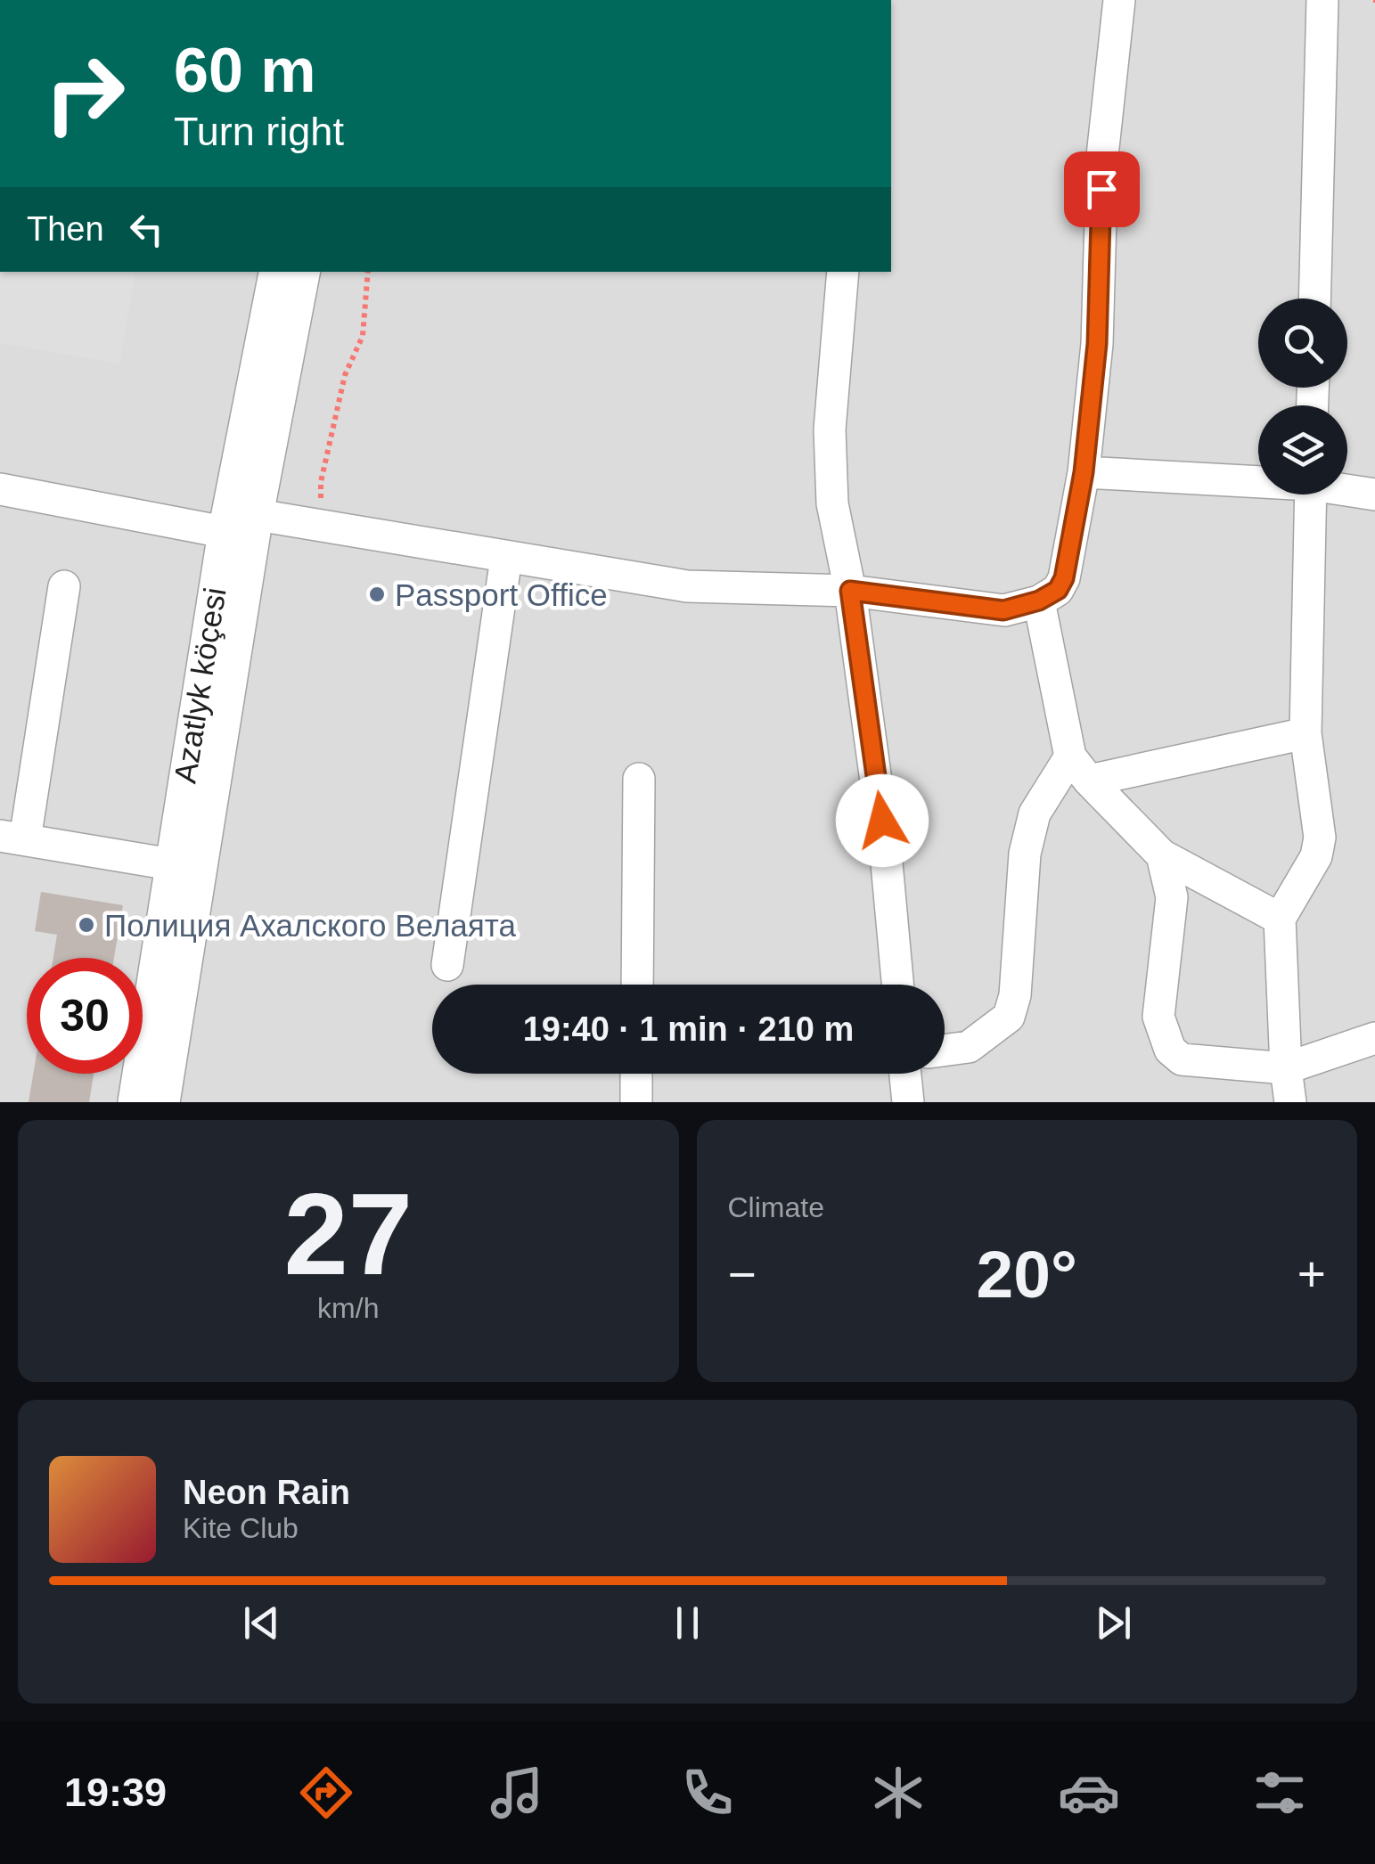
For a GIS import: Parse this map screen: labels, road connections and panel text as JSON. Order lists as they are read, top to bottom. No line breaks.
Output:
{"streets":{"street":["Azatlyk köçesi"]},"places":["Passport Office","Полиция Ахалского Велаята"],"page":{"turn":["60 m","Turn right"],"then":"Then","limit":"30","trip":"19:40 · 1 min · 210 m","tile":[["27","km/h"],"Climate"],"heat":["−","20°","+"],"song":["Neon Rain","Kite Club"],"tabs":"19:39"}}
